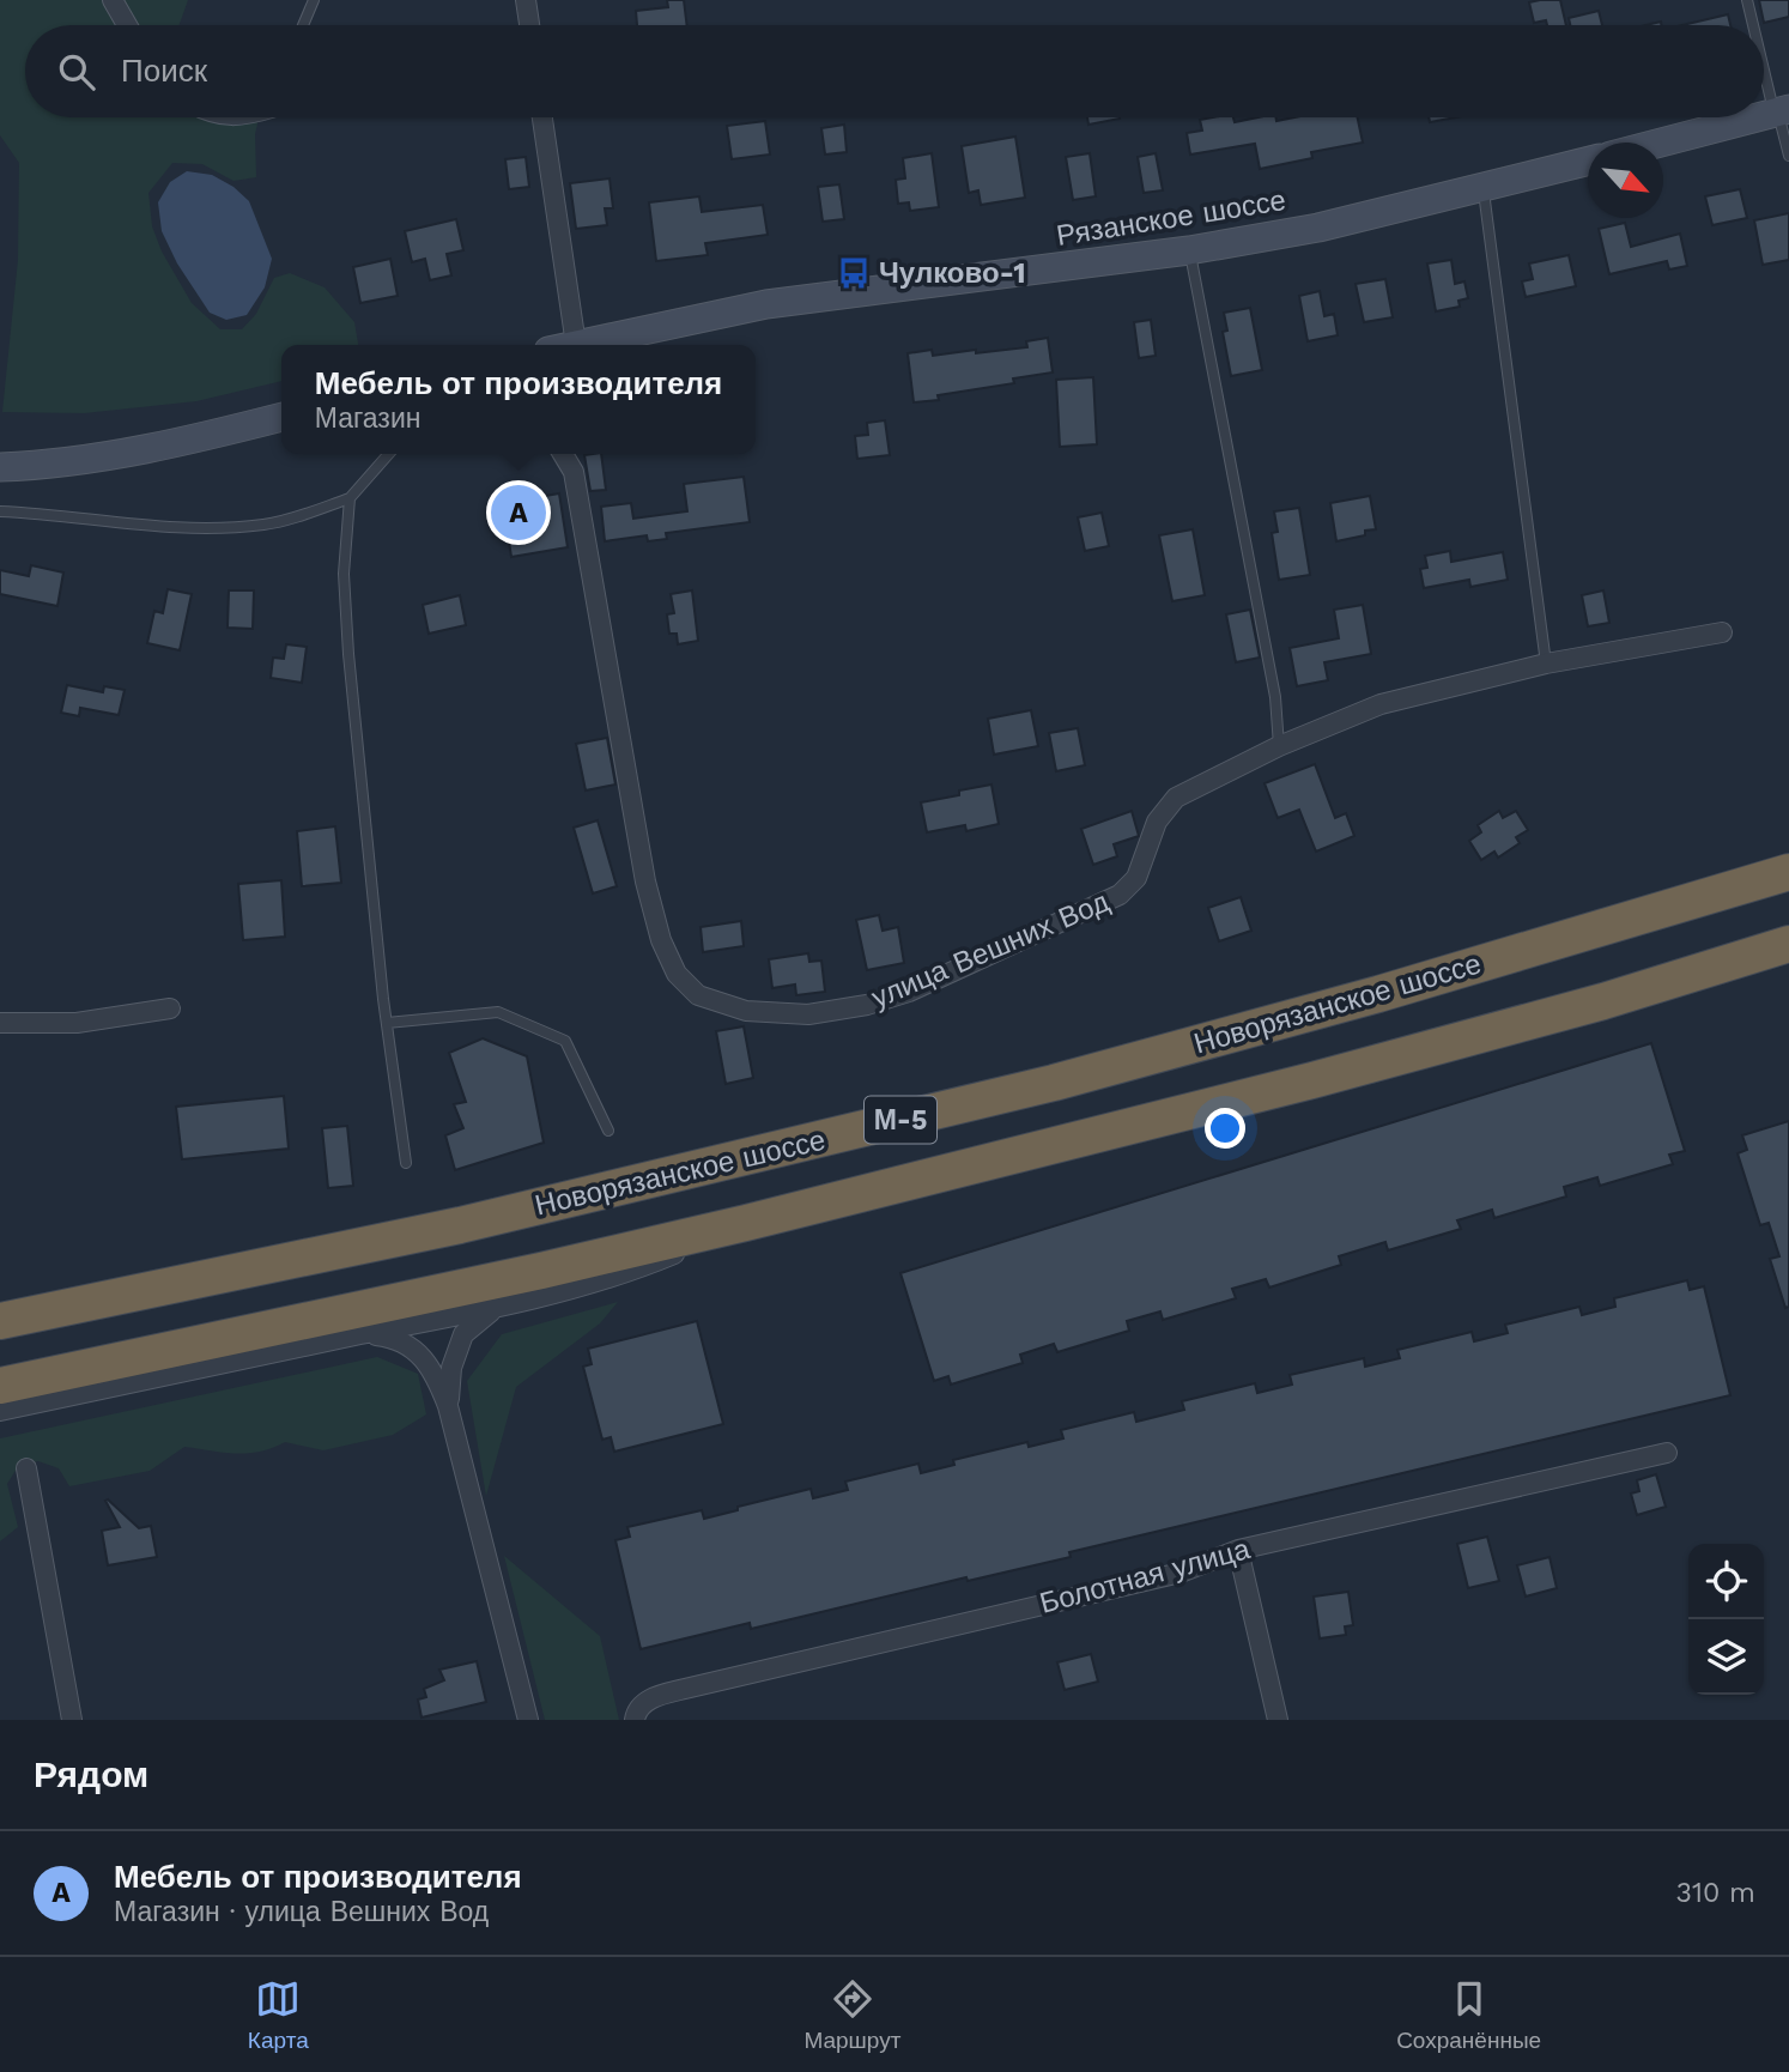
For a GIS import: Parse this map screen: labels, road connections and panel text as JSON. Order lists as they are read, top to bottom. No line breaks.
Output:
{"streets":{"highway":["Новорязанское шоссе","М-5"],"main road":["Рязанское шоссе"],"street":["улица Вешних Вод","Болотная улица"]},"places":{"bus stop":["Чулково-1"]},"north":"bottom right","page":{"search":"Поиск","popup":["Мебель от производителя","Магазин"],"pins":"A","heading":"Рядом","list":[{"mark":"A","name":"Мебель от производителя","note":"Магазин · улица Вешних Вод","value":"310 m"}],"nav":["Карта","Маршрут","Сохранённые"]}}
